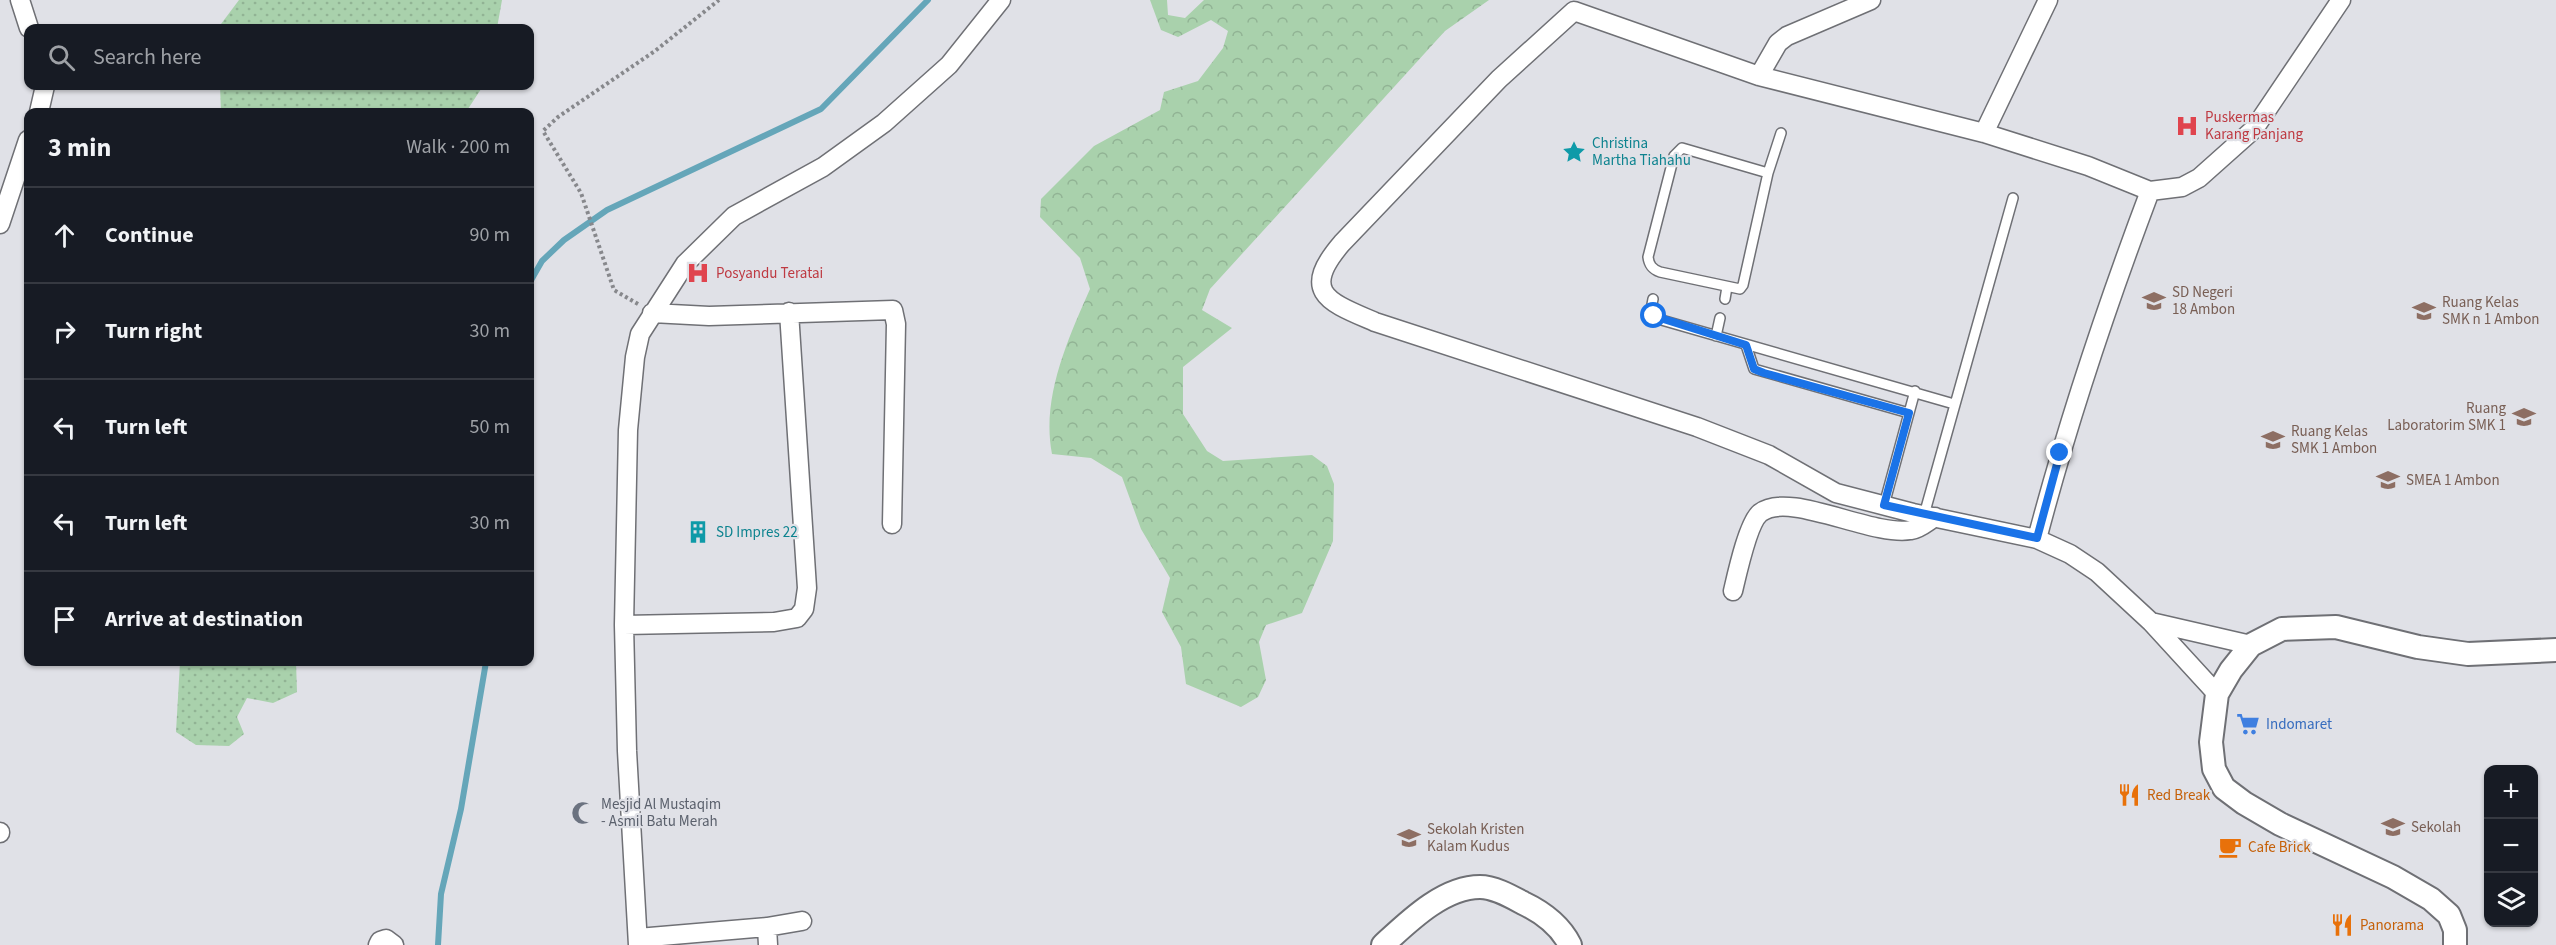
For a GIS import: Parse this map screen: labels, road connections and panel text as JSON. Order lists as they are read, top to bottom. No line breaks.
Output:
{"places":{"hospital":["Puskermas Karang Panjang","Posyandu Teratai"],"place":["Christina Martha Tiahahu"],"school or university":["SD Negeri 18 Ambon","Ruang Kelas SMK n 1 Ambon","Ruang Laboratorim SMK 1","Ruang Kelas SMK 1 Ambon","SMEA 1 Ambon","Sekolah","Sekolah Kristen Kalam Kudus"],"building":["SD Impres 22"],"supermarket":["Indomaret"],"restaurant":["Red Break","Panorama"],"mosque":["Mesjid Al Mustaqim - Asmil Batu Merah"],"cafe":["Cafe Brick"]},"page":{"search":"Search here","heading":["3 min","Walk · 200 m"],"list":[["Continue","90 m"],["Turn right","30 m"],["Turn left","50 m"],["Turn left","30 m"],"Arrive at destination"],"map_buttons":["+","−"]}}
